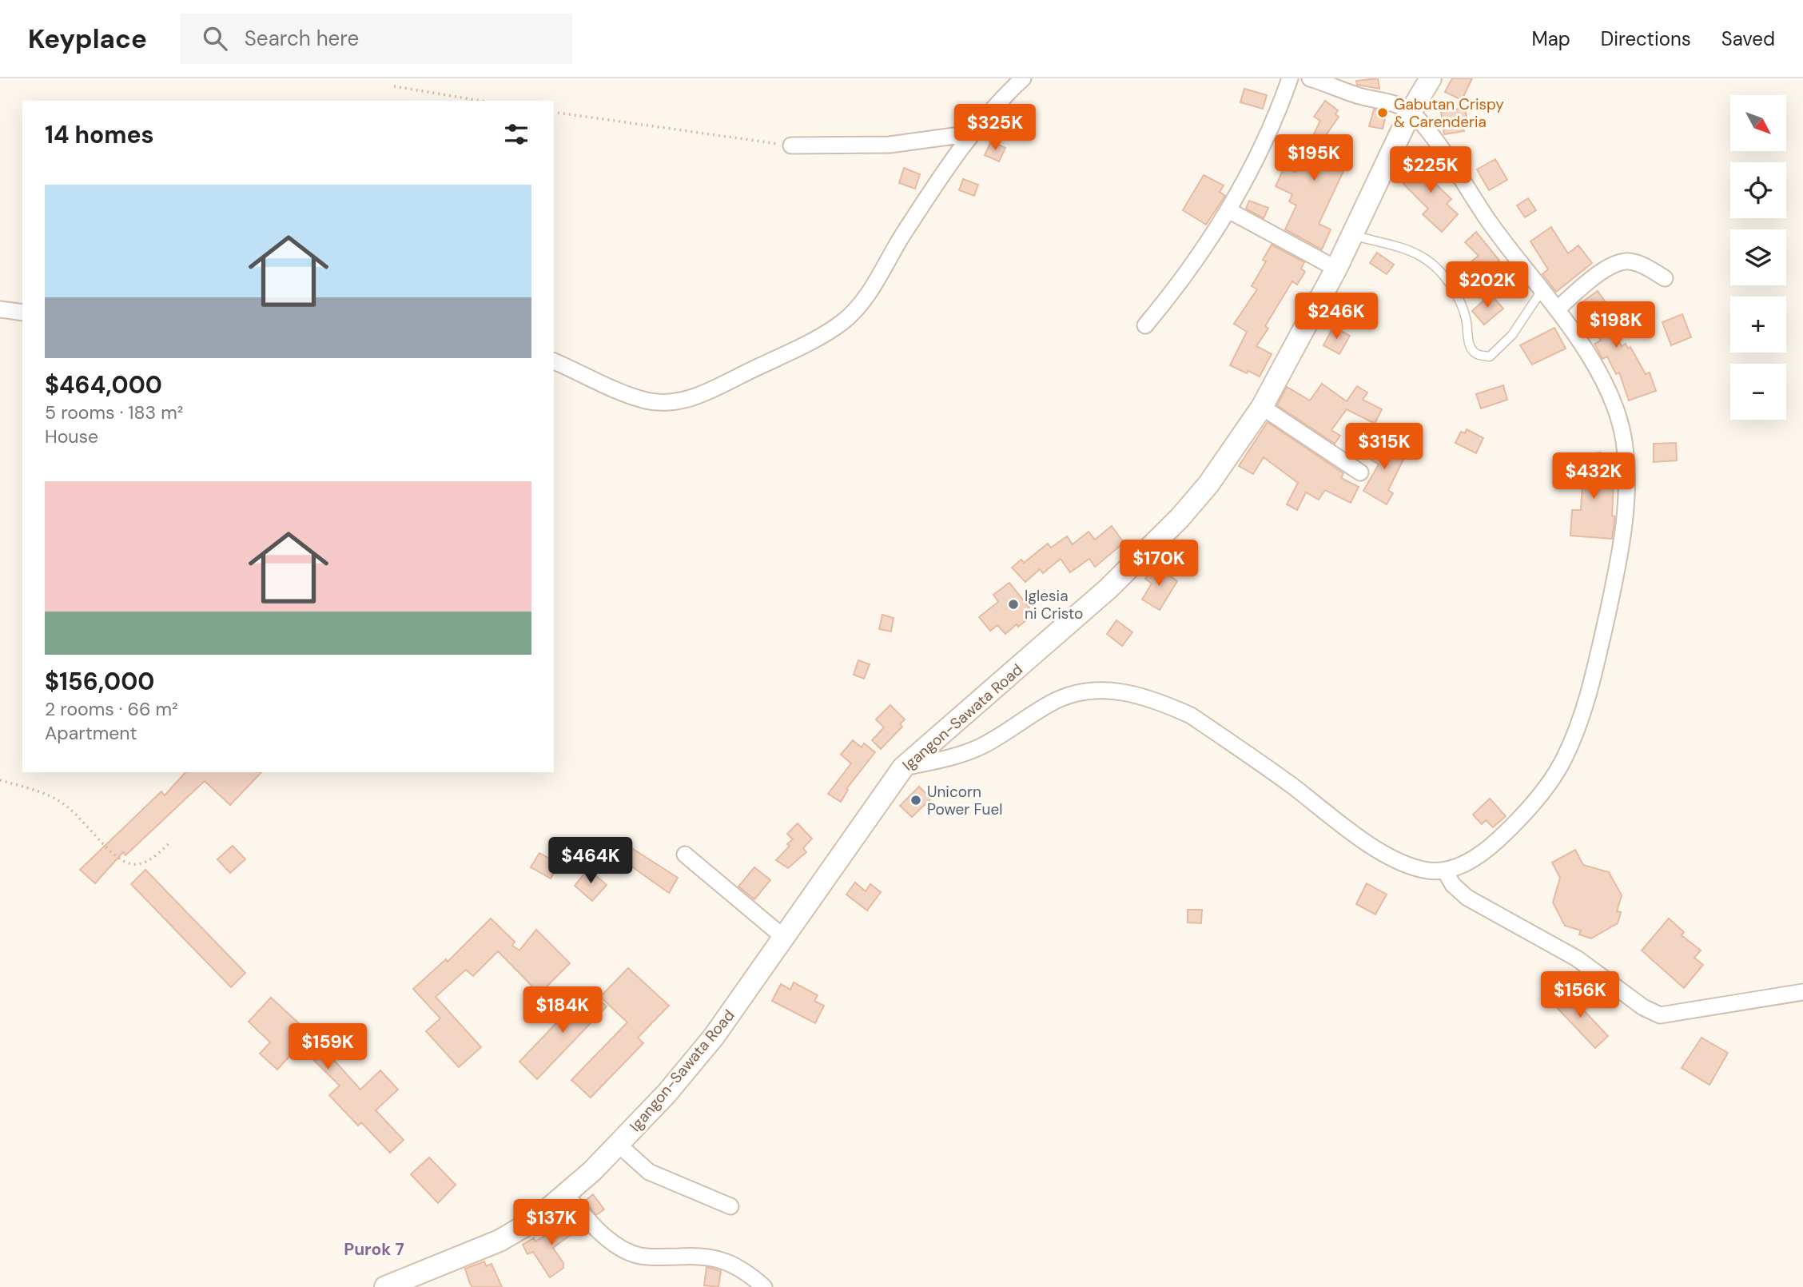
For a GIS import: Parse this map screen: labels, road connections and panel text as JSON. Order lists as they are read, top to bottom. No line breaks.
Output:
{"streets":{"main road":["Igangon-Sawata Road"]},"districts":["Purok 7"],"places":["Gabutan Crispy & Carenderia","Iglesia ni Cristo","Unicorn Power Fuel"],"north":"bottom right","page":{"header":"Keyplace","search":"Search here","nav":["Map","Directions","Saved"],"map_buttons":["+","−"],"heading":"14 homes","price":["$325K","$195K","$225K","$202K","$246K","$198K","$315K","$432K","$170K","$464K","$156K","$184K","$159K","$137K"],"list":[{"name":"$464,000","note":"5 rooms · 183 m² · House"},{"name":"$156,000","note":"2 rooms · 66 m² · Apartment"}]}}
